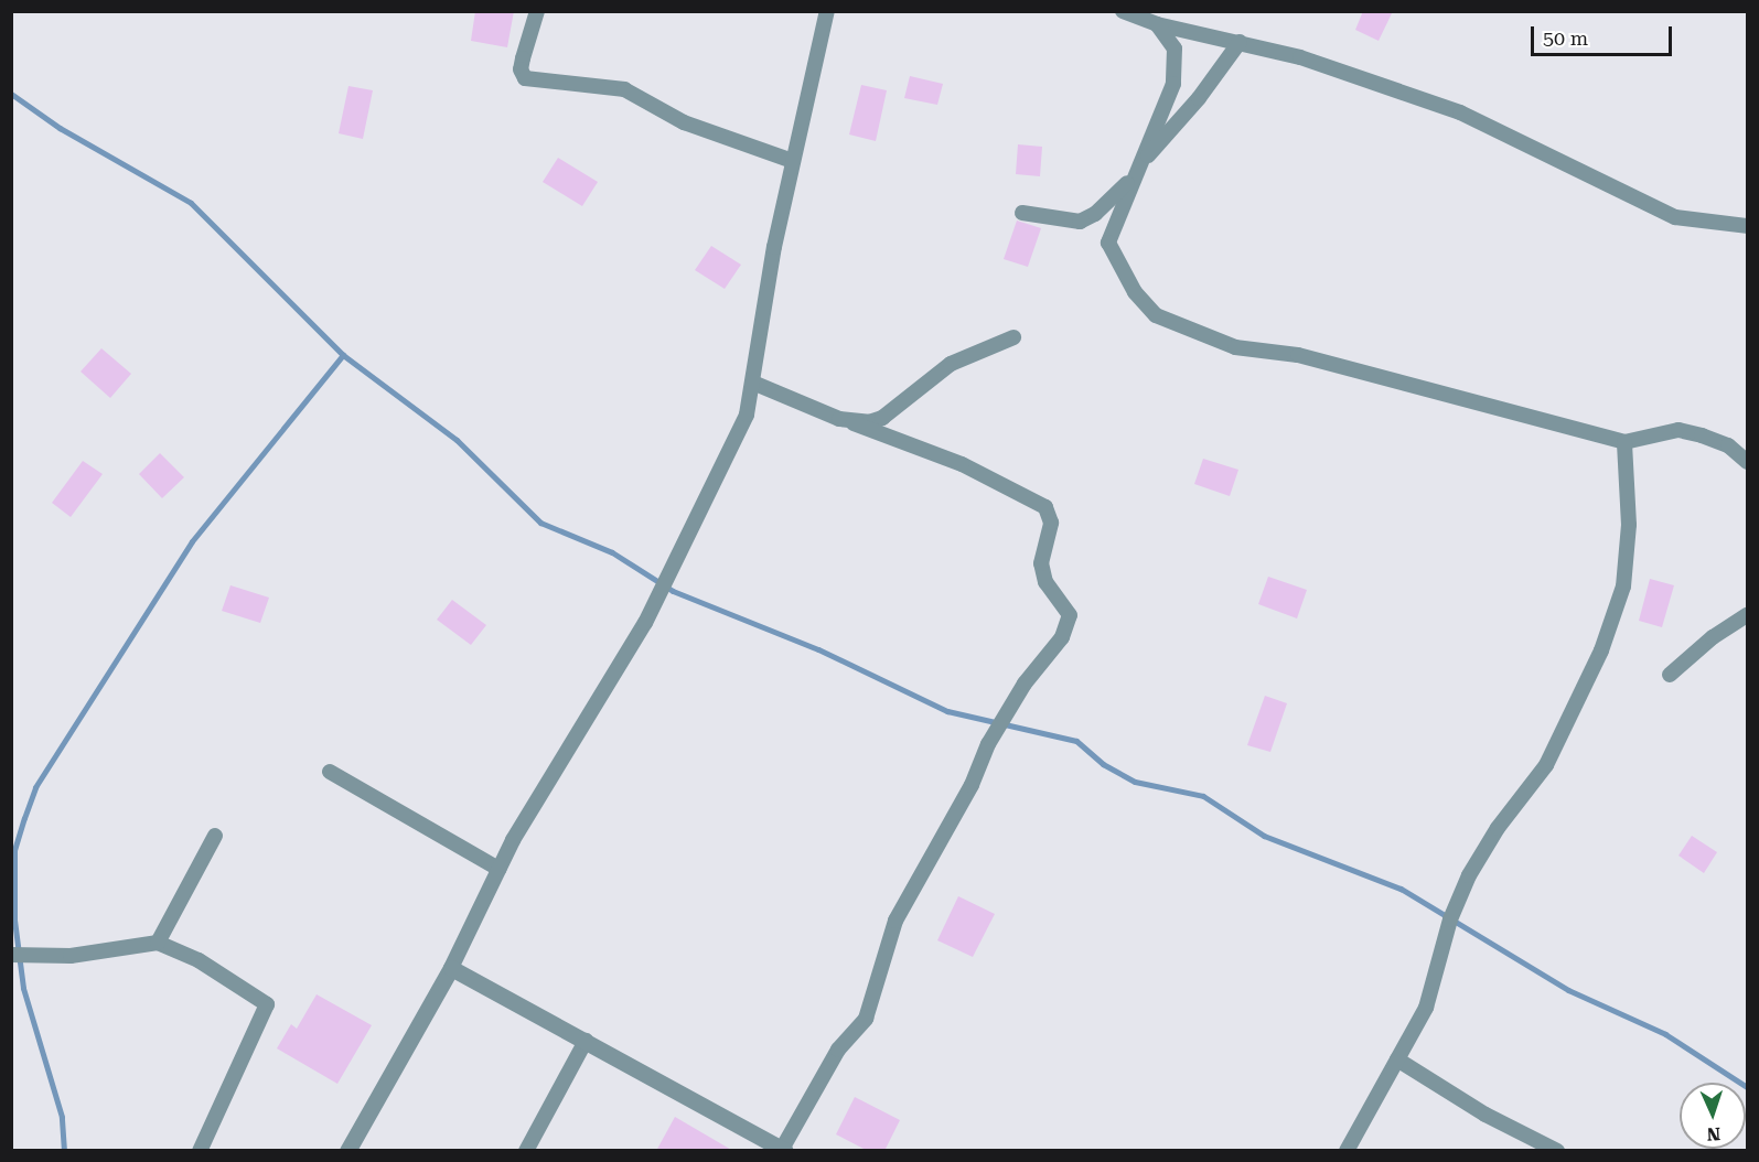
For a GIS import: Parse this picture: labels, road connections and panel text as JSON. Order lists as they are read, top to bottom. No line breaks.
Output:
{"scale_bar":"50 m","north":"bottom"}
